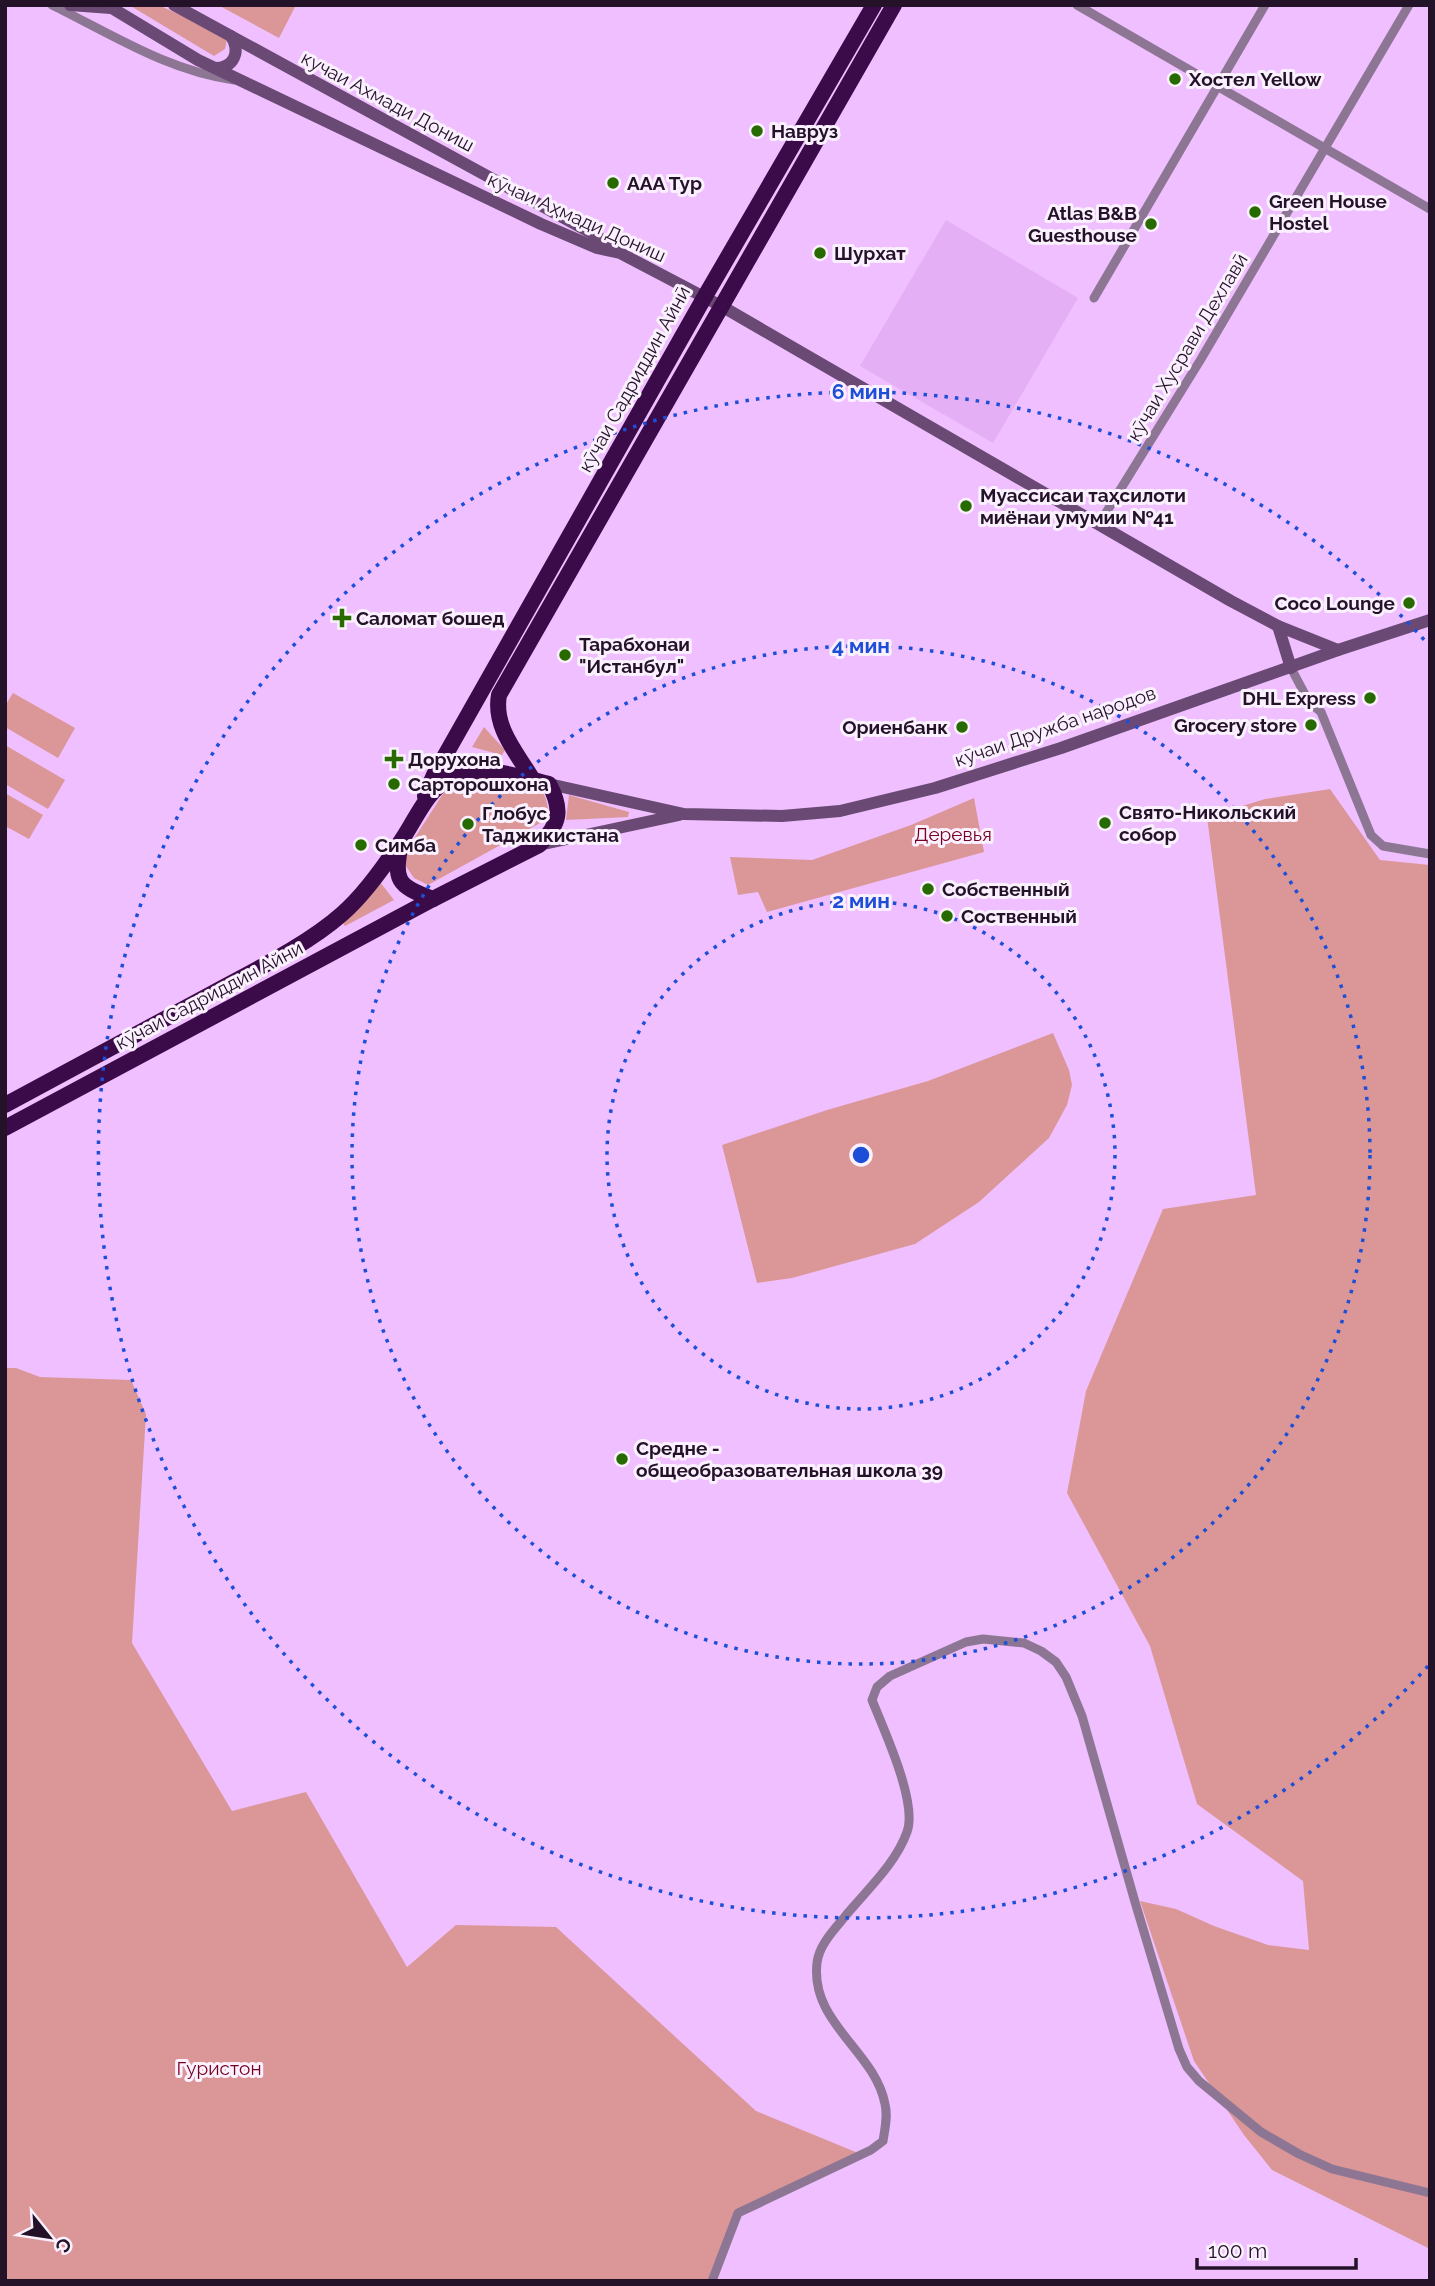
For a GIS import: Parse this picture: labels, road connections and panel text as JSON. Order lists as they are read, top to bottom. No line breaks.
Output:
{"streets":{"highway":["кӯчаи Садриддин Айнӣ","кӯчаи Садриддин Айни"],"street":["кучаи Ахмади Дониш","кӯчаи Аҳмади Дониш","кӯчаи Хусрави Дехлавӣ","кӯчаи Дружба народов"]},"crossings":[["кучаи Ахмади Дониш","кӯчаи Аҳмади Дониш"],["кӯчаи Аҳмади Дониш","кӯчаи Хусрави Дехлавӣ"],["кӯчаи Аҳмади Дониш","кӯчаи Садриддин Айнӣ"],["кӯчаи Аҳмади Дониш","кӯчаи Дружба народов"]],"parks":["Деревья","Гуристон"],"places":{"other":["Хостел Yellow","Навруз","ААА Тур","Green House Hostel","Atlas B&B Guesthouse","Шурхат","Муассисаи таҳсилоти миёнаи умумии №41","Coco Lounge","Тарабхонаи \"Истанбул\"","DHL Express","Grocery store","Ориенбанк","Сарторошхона","Свято-Никольский собор","Глобус Таджикистана","Симба","Собственный","Соственный","Средне - общеобразовательная школа 39"],"health":["Саломат бошед","Дорухона"]},"scale_bar":"100 m","north":"bottom right","rings":["6 мин","4 мин","2 мин"]}
